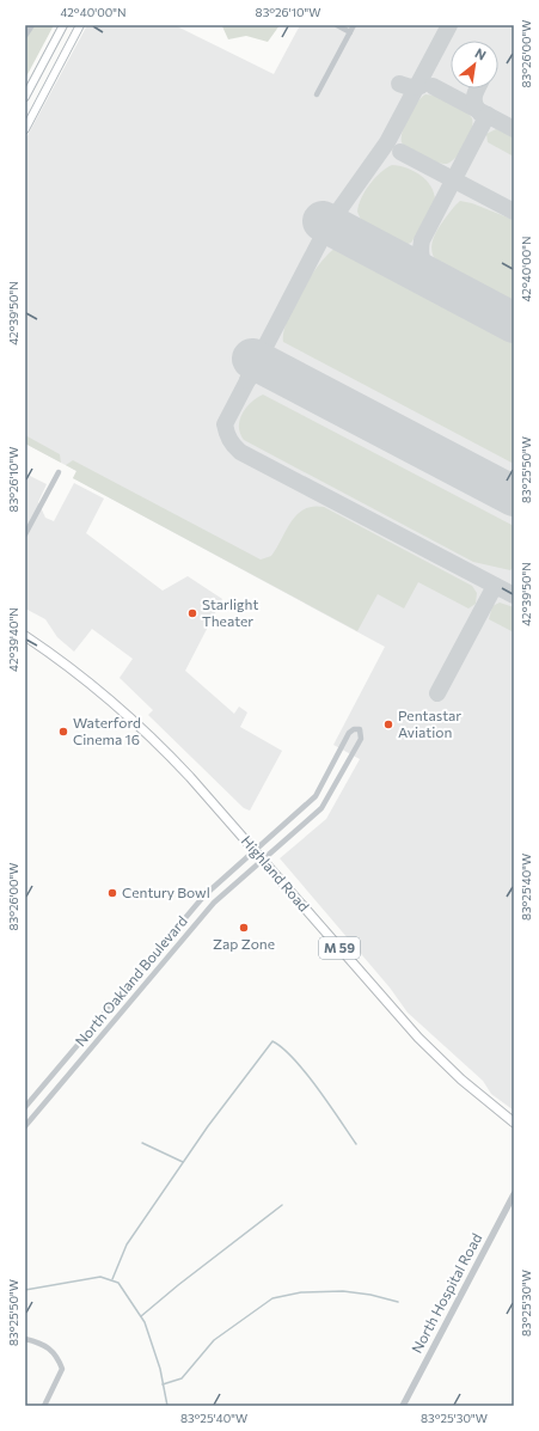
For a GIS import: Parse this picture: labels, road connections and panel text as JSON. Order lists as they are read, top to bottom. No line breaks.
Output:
{"streets":{"highway":["Highland Road","M 59"],"street":["North Oakland Boulevard","North Hospital Road"]},"crossings":[["Highland Road","North Oakland Boulevard"]],"places":["Starlight Theater","Pentastar Aviation","Waterford Cinema 16","Century Bowl","Zap Zone"],"north":"top right","coordinates":["42°40'00\"N","83°26'10\"W","83°26'00\"W","42°39'50\"N","83°25'50\"W","42°39'40\"N","83°25'40\"W","83°25'30\"W"]}
